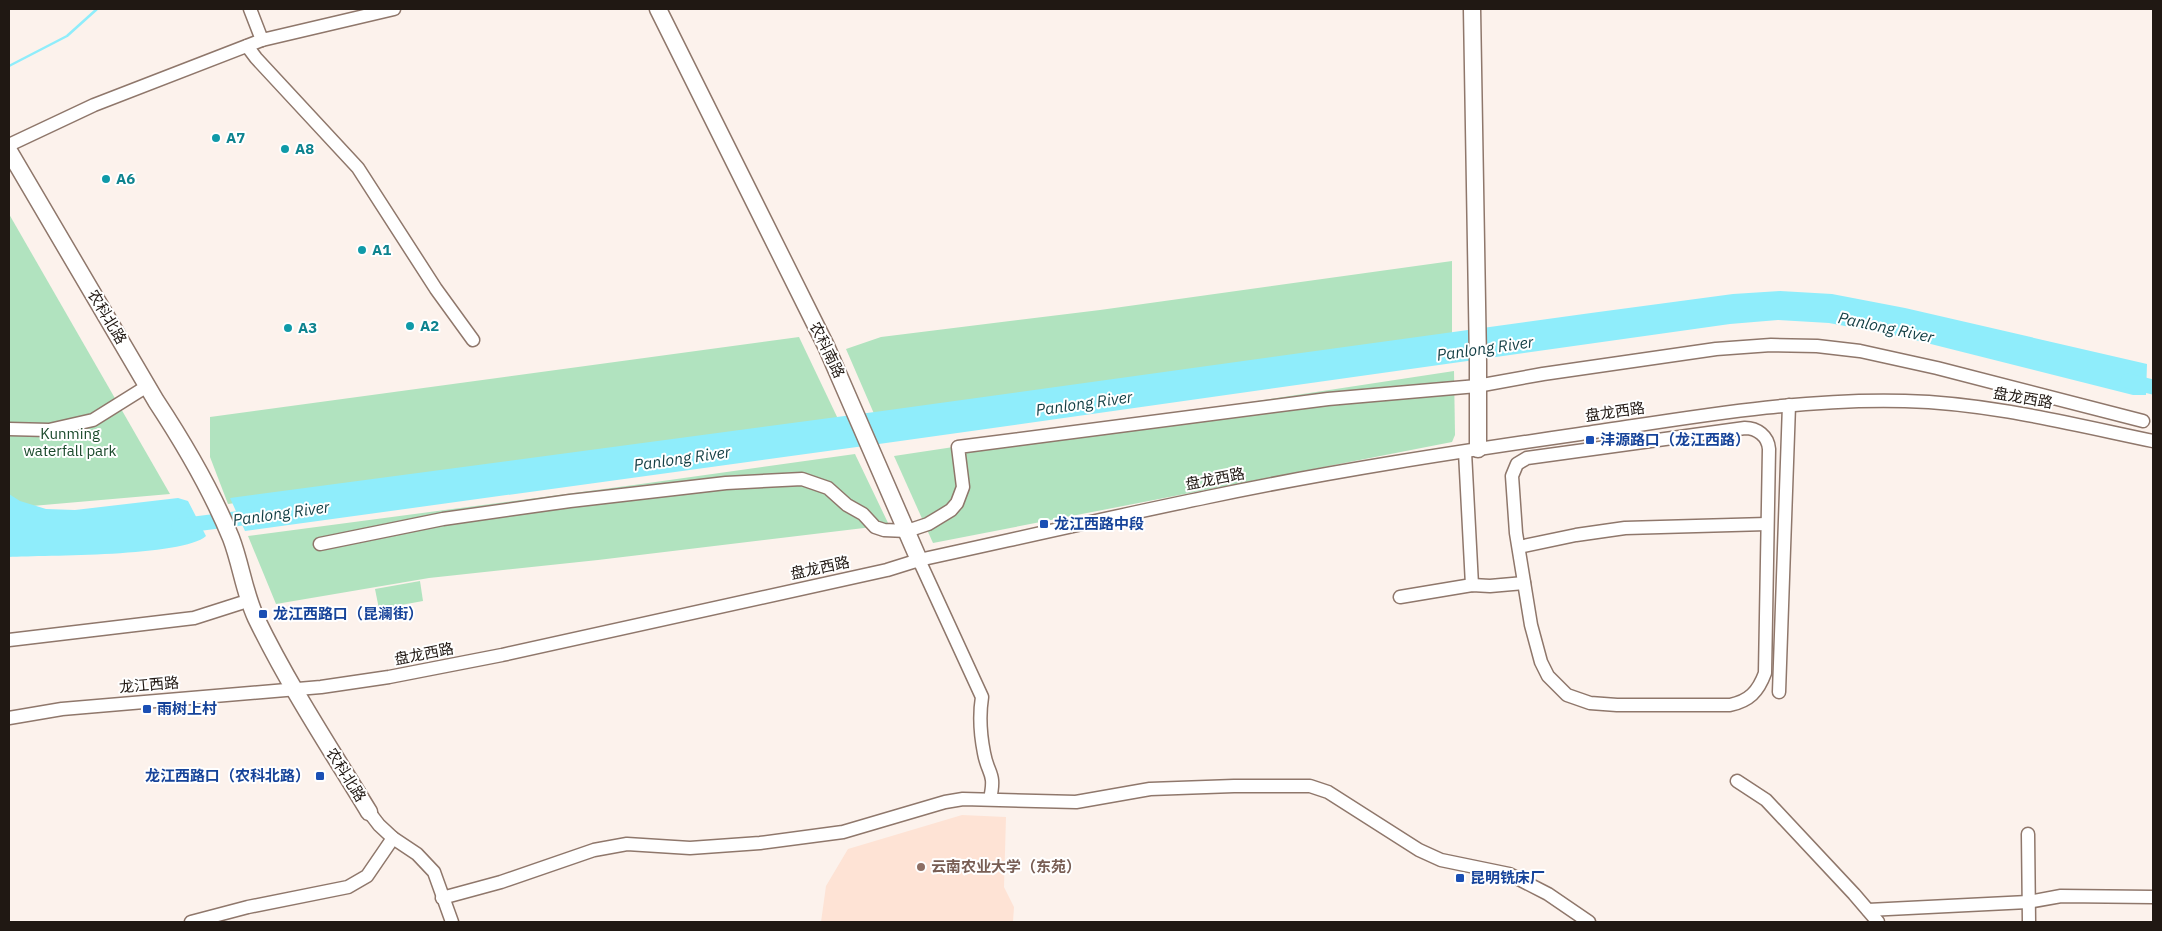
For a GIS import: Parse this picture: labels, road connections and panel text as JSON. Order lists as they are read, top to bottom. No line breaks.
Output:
{"streets":{"main road":["农科北路","农科南路"],"street":["盘龙西路","龙江西路"]},"crossings":[["农科北路","盘龙西路"],["农科北路","龙江西路"],["农科南路","盘龙西路"],["盘龙西路","龙江西路"]],"water":["Panlong River"],"parks":["Kunming waterfall park"],"places":{"other":["A7","A8","A6","A1","A2","A3","云南农业大学（东苑）"],"transit":["沣源路口（龙江西路）","龙江西路中段","龙江西路口（昆澜街）","雨树上村","龙江西路口（农科北路）","昆明铣床厂"]}}
